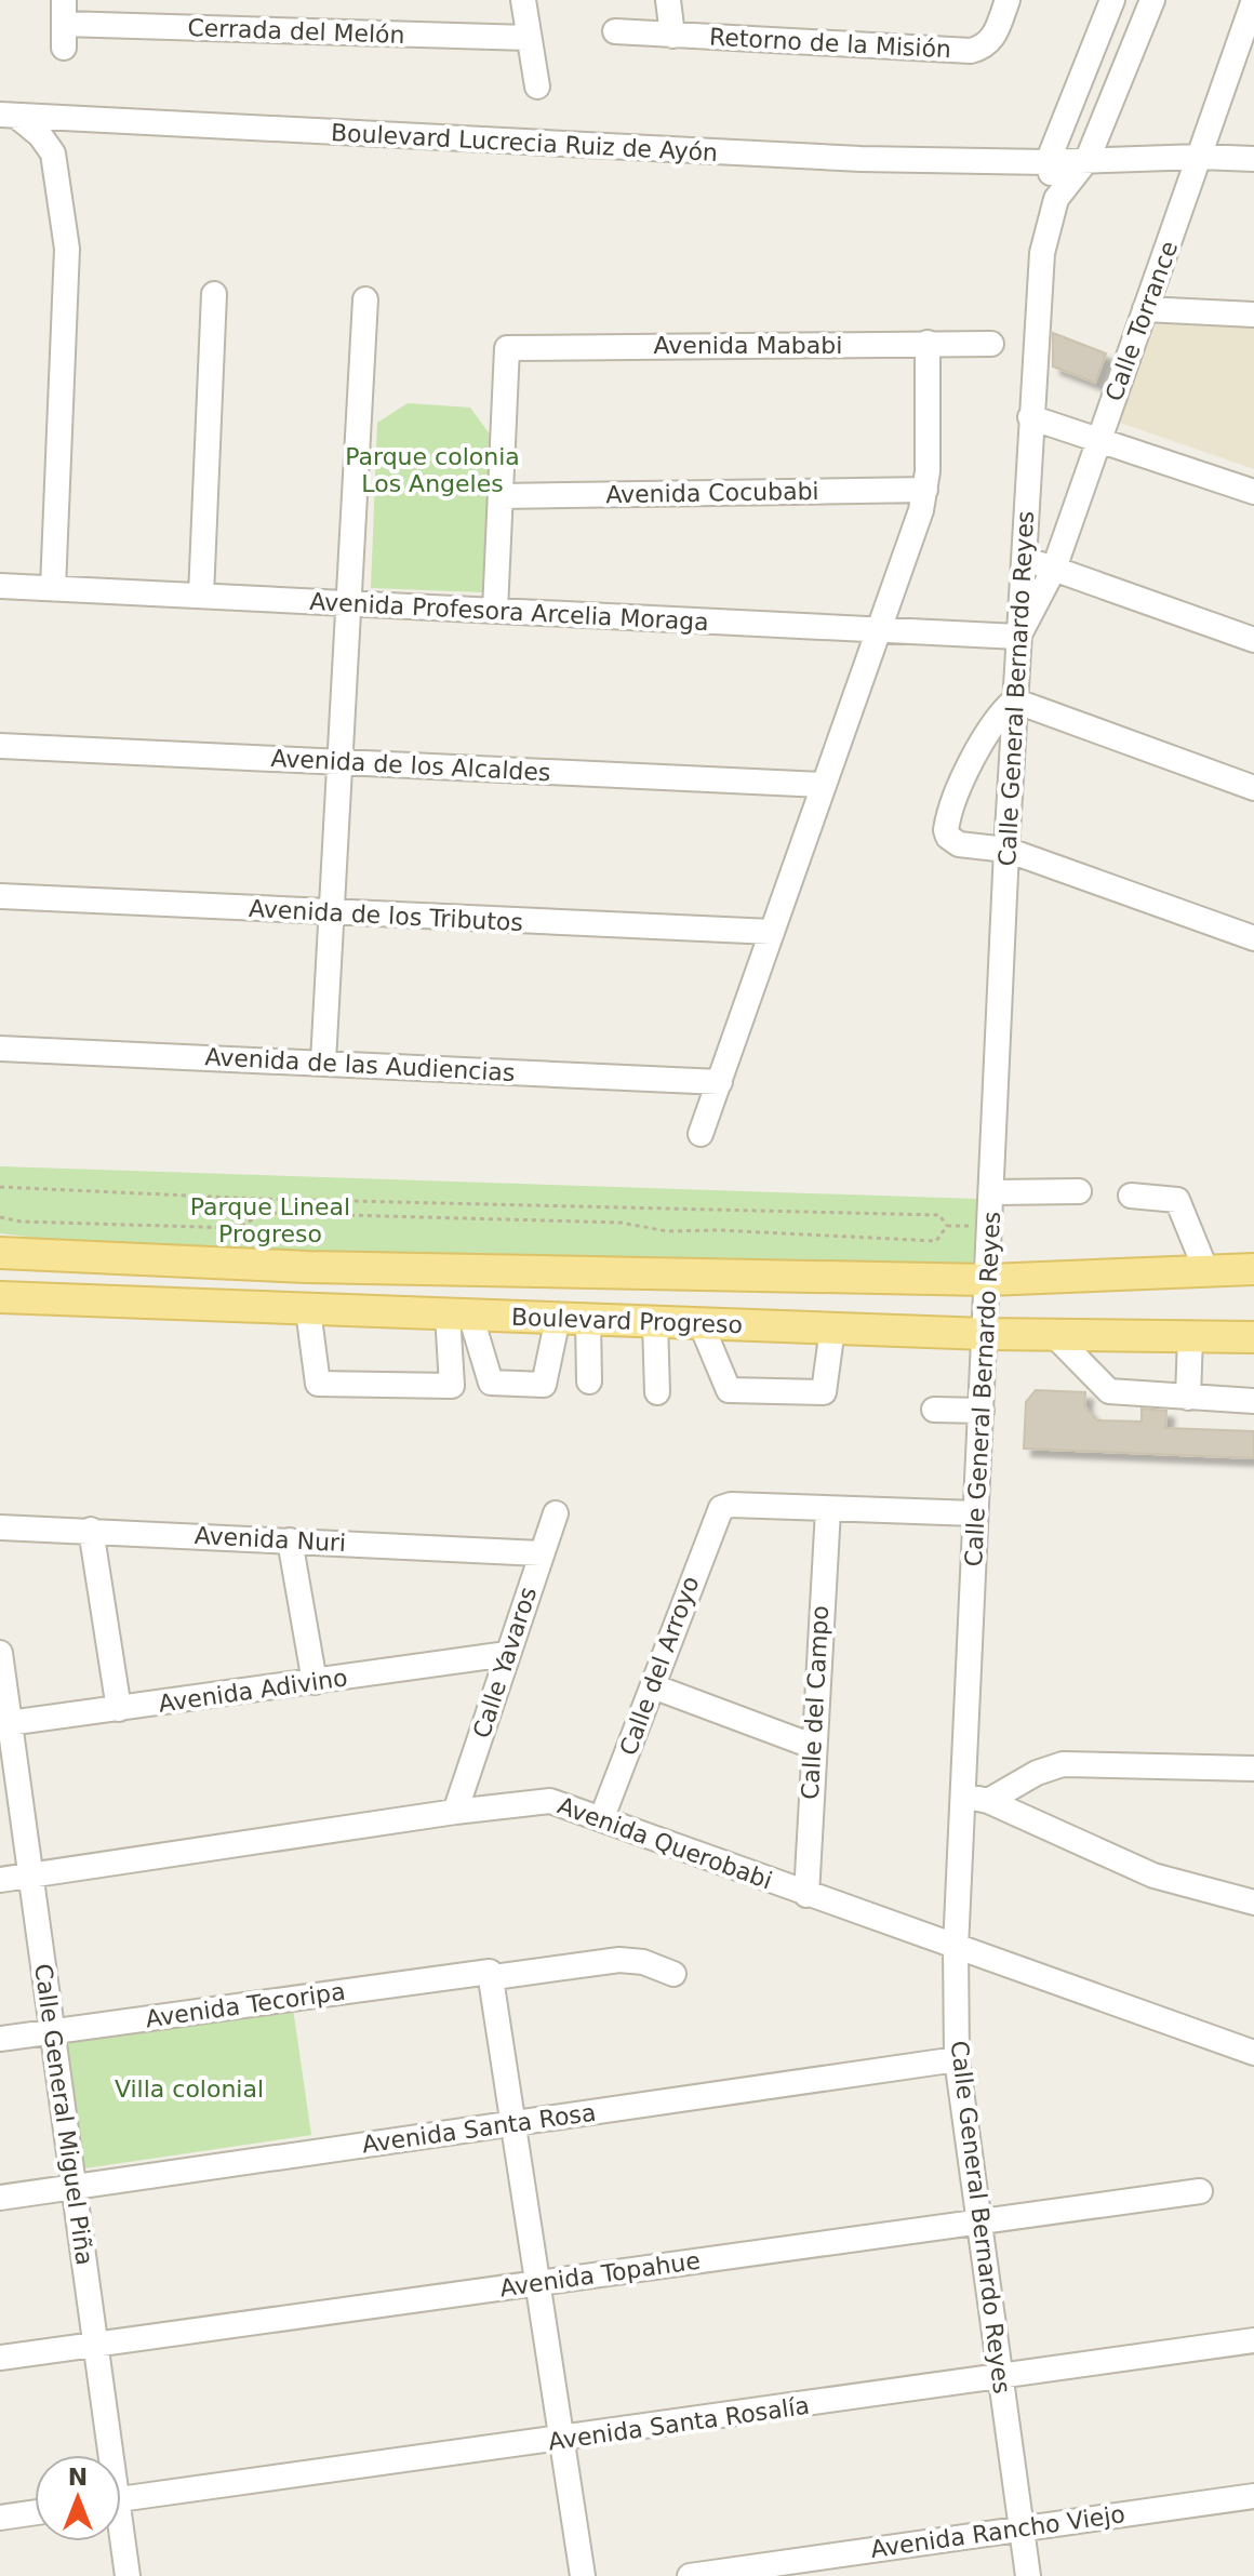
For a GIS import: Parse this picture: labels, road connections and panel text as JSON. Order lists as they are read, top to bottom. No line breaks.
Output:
{"streets":{"main road":["Boulevard Progreso"],"street":["Cerrada del Melón","Retorno de la Misión","Boulevard Lucrecia Ruiz de Ayón","Calle Torrance","Avenida Mababi","Avenida Cocubabi","Avenida Profesora Arcelia Moraga","Calle General Bernardo Reyes","Avenida de los Alcaldes","Avenida de los Tributos","Avenida de las Audiencias","Avenida Nuri","Calle Yavaros","Calle del Arroyo","Avenida Adivino","Calle del Campo","Avenida Querobabi","Avenida Tecoripa","Calle General Miguel Piña","Avenida Santa Rosa","Avenida Topahue","Avenida Santa Rosalía","Avenida Rancho Viejo"]},"crossings":[["Boulevard Lucrecia Ruiz de Ayón","Calle Torrance"],["Boulevard Lucrecia Ruiz de Ayón","Calle General Bernardo Reyes"],["Calle Torrance","Avenida Profesora Arcelia Moraga"],["Calle Torrance","Calle General Bernardo Reyes"],["Avenida Mababi","Avenida Cocubabi"],["Avenida Profesora Arcelia Moraga","Calle General Bernardo Reyes"],["Calle General Bernardo Reyes","Boulevard Progreso"],["Calle General Bernardo Reyes","Avenida Querobabi"],["Calle General Bernardo Reyes","Avenida Santa Rosa"],["Calle General Bernardo Reyes","Avenida Topahue"],["Calle General Bernardo Reyes","Avenida Santa Rosalía"],["Calle General Bernardo Reyes","Avenida Rancho Viejo"],["Avenida Nuri","Calle Yavaros"],["Calle Yavaros","Avenida Adivino"],["Calle Yavaros","Avenida Querobabi"],["Calle del Arroyo","Calle del Campo"],["Calle del Arroyo","Avenida Querobabi"],["Avenida Adivino","Calle General Miguel Piña"],["Calle del Campo","Avenida Querobabi"],["Avenida Querobabi","Calle General Miguel Piña"],["Avenida Tecoripa","Calle General Miguel Piña"],["Calle General Miguel Piña","Avenida Santa Rosa"],["Calle General Miguel Piña","Avenida Topahue"]],"parks":["Parque colonia Los Angeles","Parque Lineal Progreso","Villa colonial"],"north":"top"}
